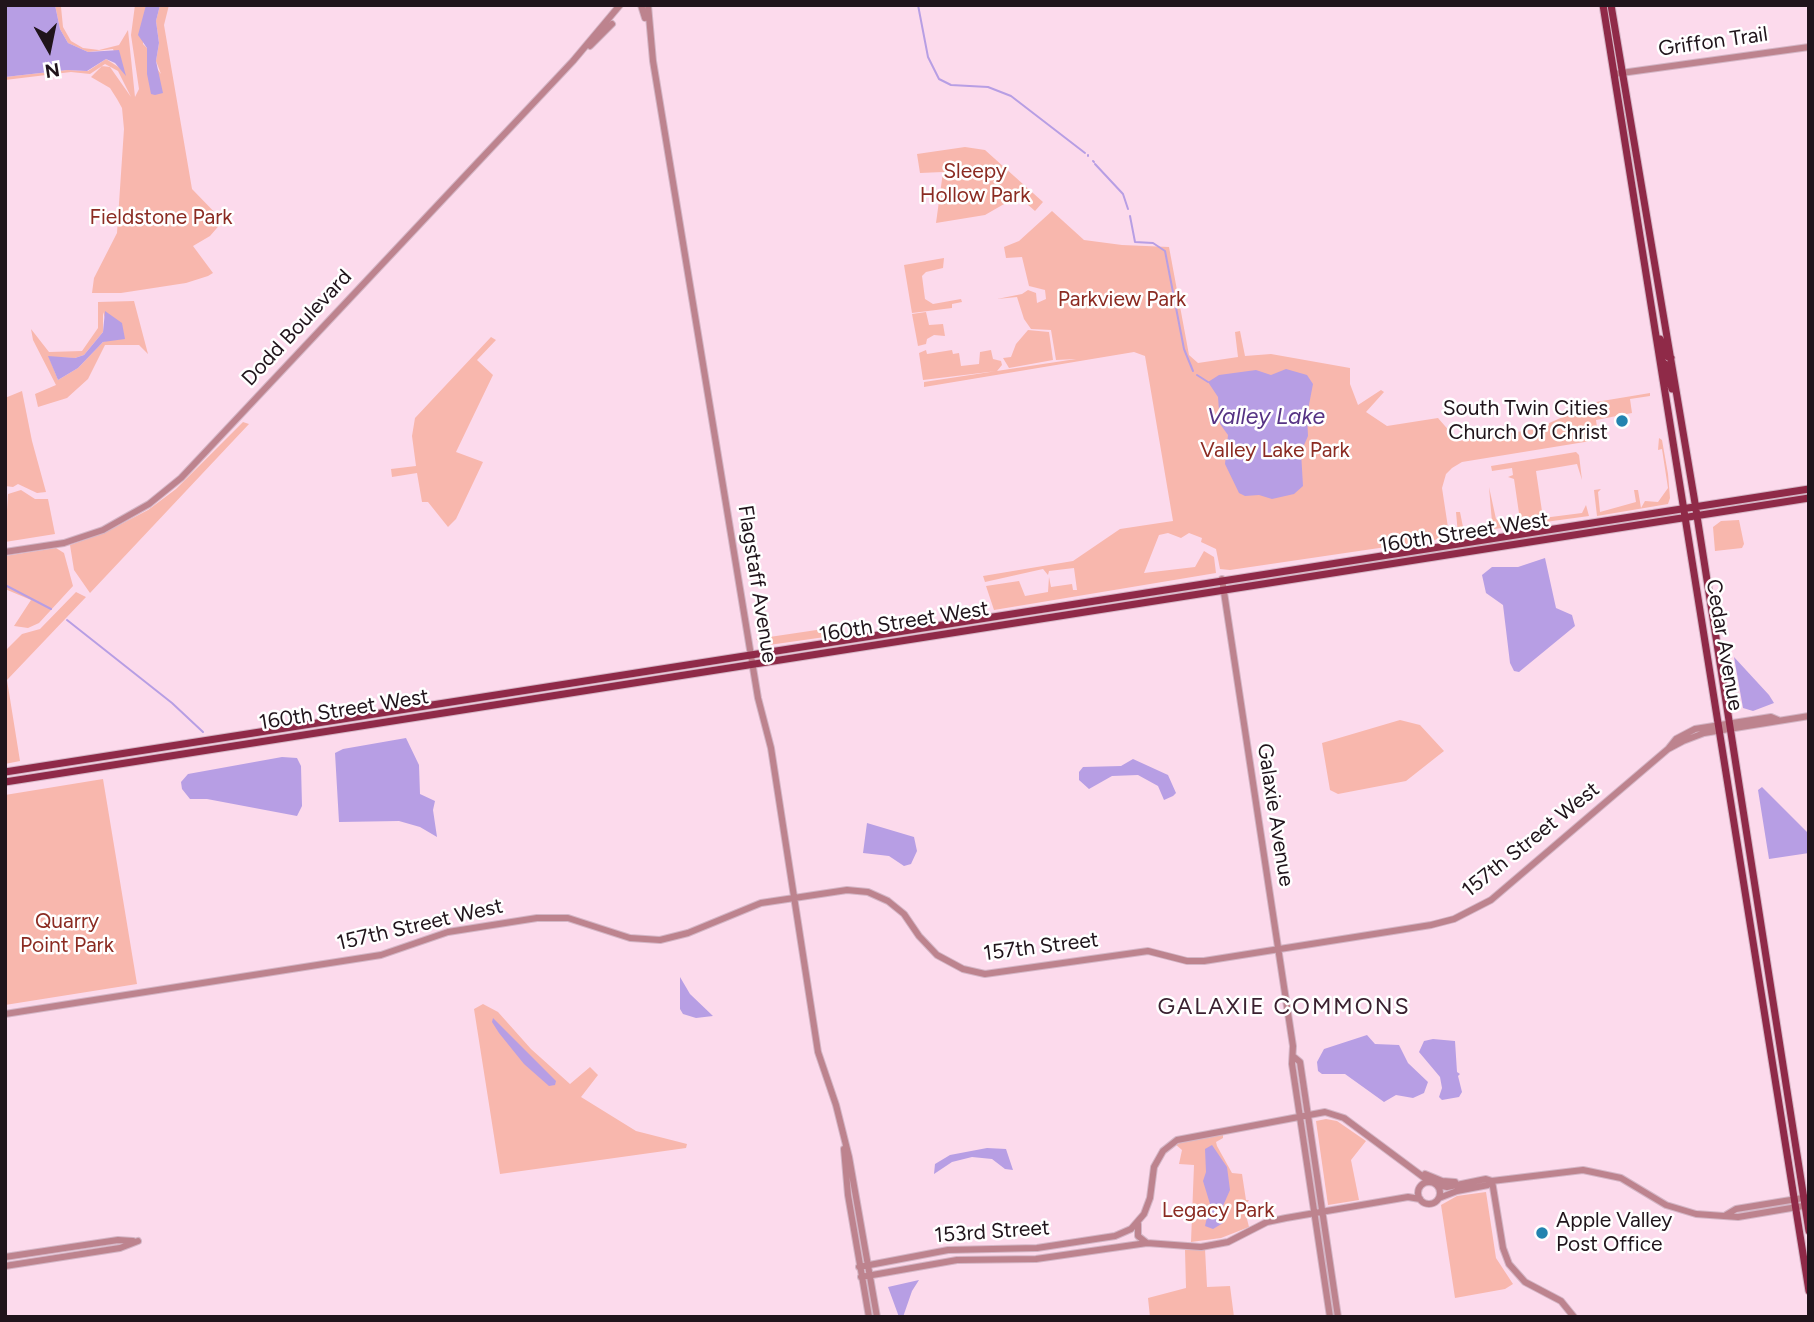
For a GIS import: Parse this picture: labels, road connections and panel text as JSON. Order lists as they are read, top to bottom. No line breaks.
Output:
{"streets":{"main road":["160th Street West","Cedar Avenue"],"street":["Griffon Trail","Dodd Boulevard","Flagstaff Avenue","Galaxie Avenue","157th Street West","157th Street","153rd Street"]},"crossings":[["Griffon Trail","Cedar Avenue"],["160th Street West","Flagstaff Avenue"],["160th Street West","Cedar Avenue"],["160th Street West","Galaxie Avenue"],["Flagstaff Avenue","157th Street West"],["Flagstaff Avenue","157th Street"],["Flagstaff Avenue","153rd Street"],["Cedar Avenue","157th Street West"],["Galaxie Avenue","157th Street West"],["Galaxie Avenue","157th Street"],["Galaxie Avenue","153rd Street"],["157th Street West","157th Street"]],"districts":["GALAXIE COMMONS"],"water":["Valley Lake"],"parks":["Sleepy Hollow Park","Fieldstone Park","Parkview Park","Valley Lake Park","Quarry Point Park","Legacy Park"],"places":["South Twin Cities Church Of Christ","Apple Valley Post Office"],"north":"bottom"}
